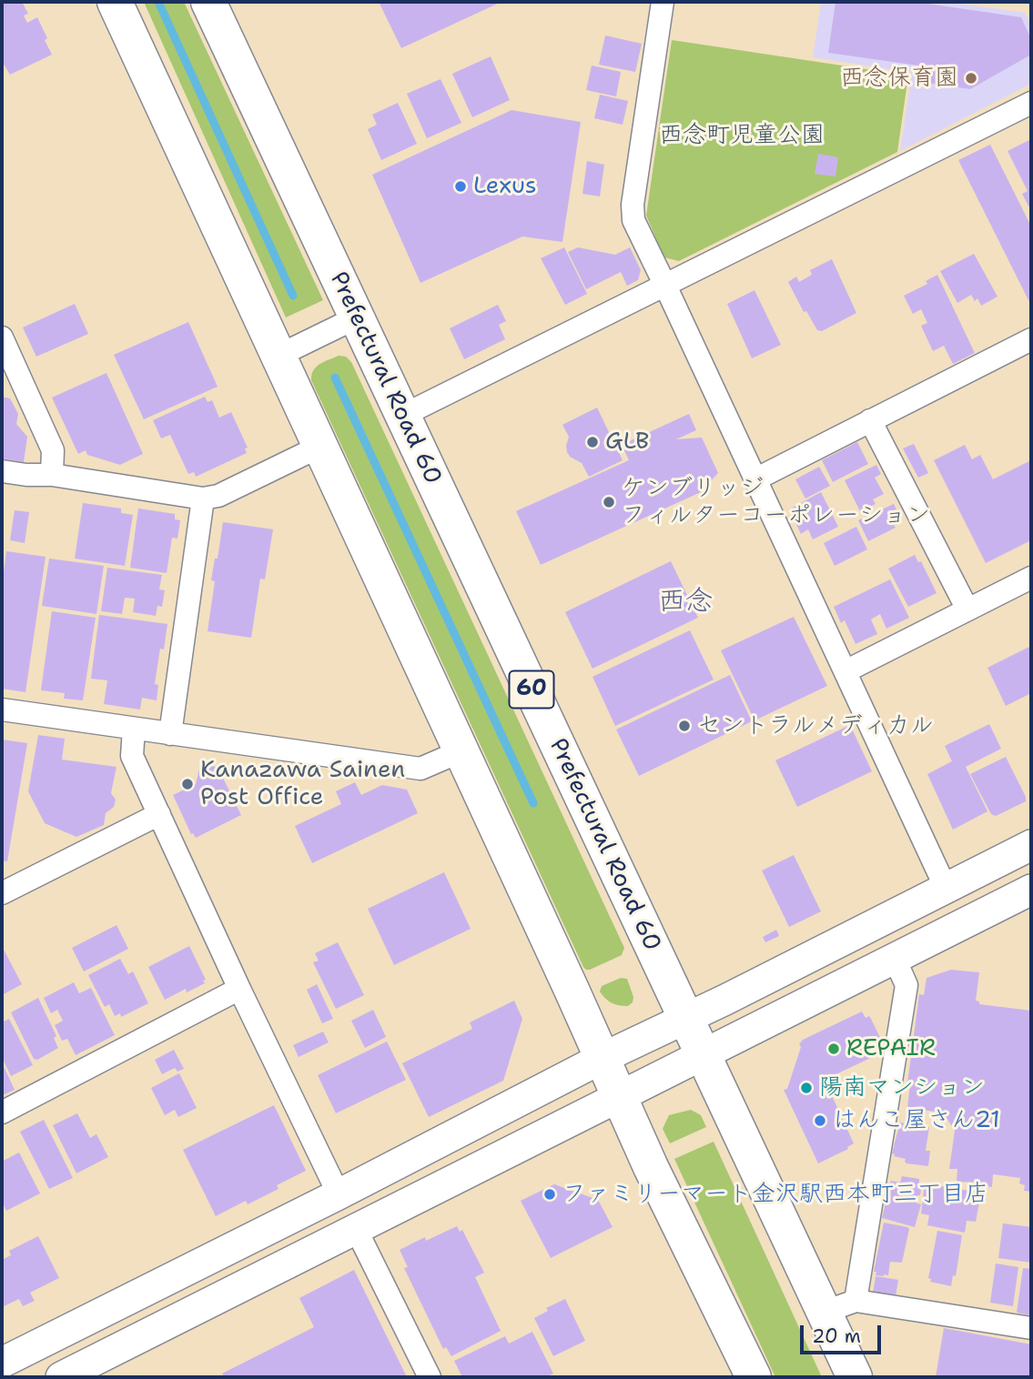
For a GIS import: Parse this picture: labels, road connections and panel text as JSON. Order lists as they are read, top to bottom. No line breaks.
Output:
{"streets":{"main road":["Prefectural Road 60","60"]},"districts":["西念"],"parks":["西念町児童公園"],"places":["西念保育園","Lexus","GLB","ケンブリッジ フィルターコーポレーション","セントラルメディカル","Kanazawa Sainen Post Office","REPAIR","陽南マンション","はんこ屋さん21","ファミリーマート金沢駅西本町三丁目店"],"scale_bar":"20 m"}
